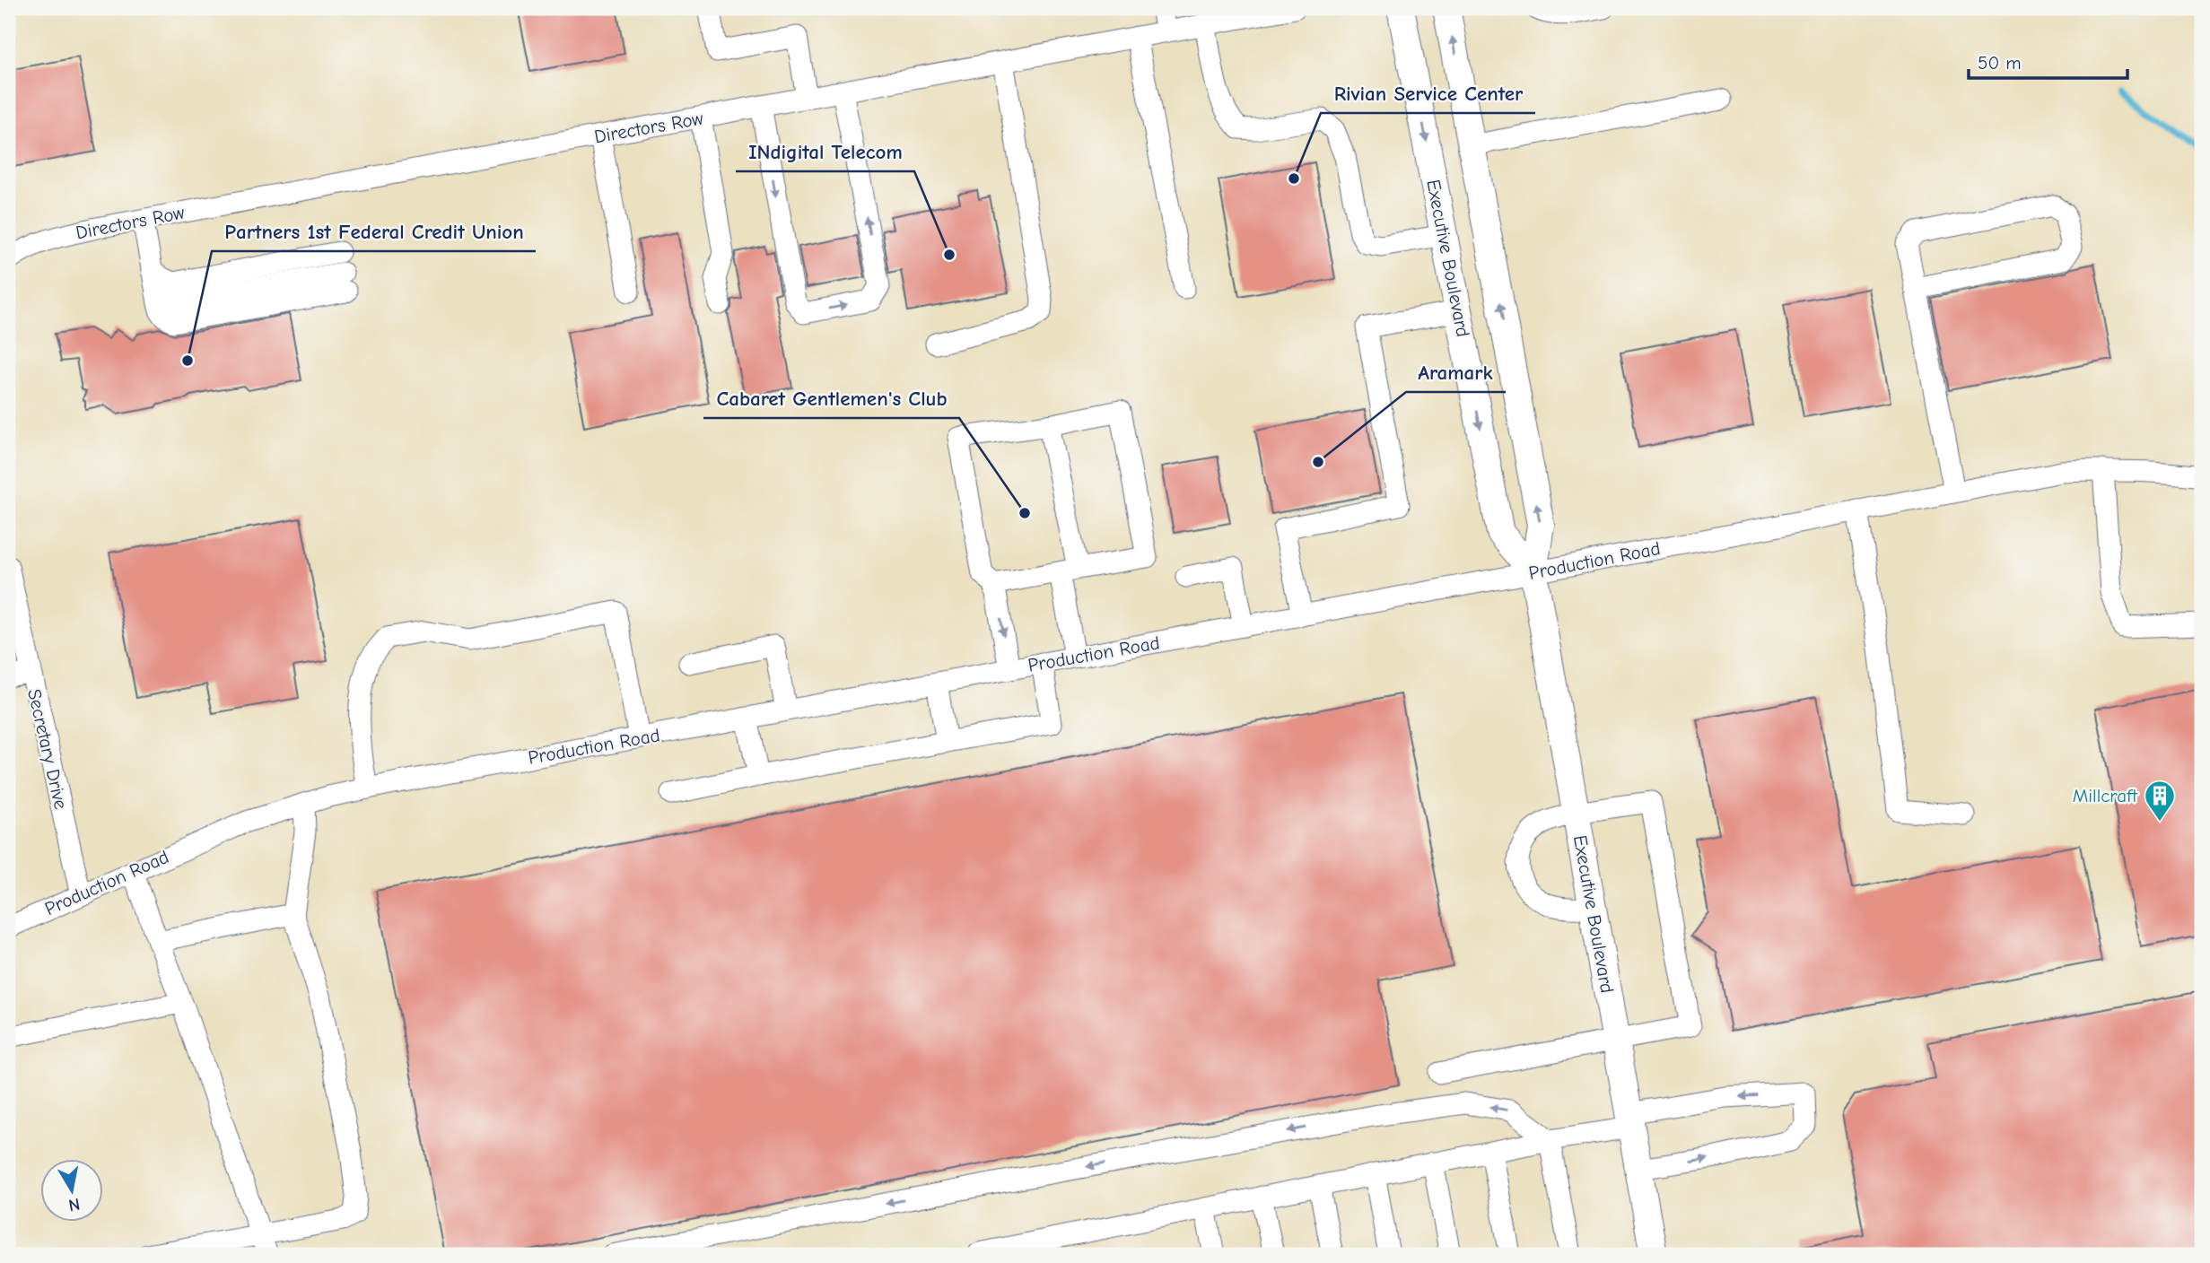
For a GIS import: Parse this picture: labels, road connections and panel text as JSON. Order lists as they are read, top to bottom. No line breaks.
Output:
{"streets":{"main road":["Executive Boulevard"],"street":["Directors Row","Production Road","Secretary Drive"]},"crossings":[["Executive Boulevard","Production Road"],["Production Road","Secretary Drive"]],"places":{"other":["Rivian Service Center","INdigital Telecom","Partners 1st Federal Credit Union","Aramark","Cabaret Gentlemen's Club"],"building":["Millcraft"]},"scale_bar":"50 m","north":"bottom"}
